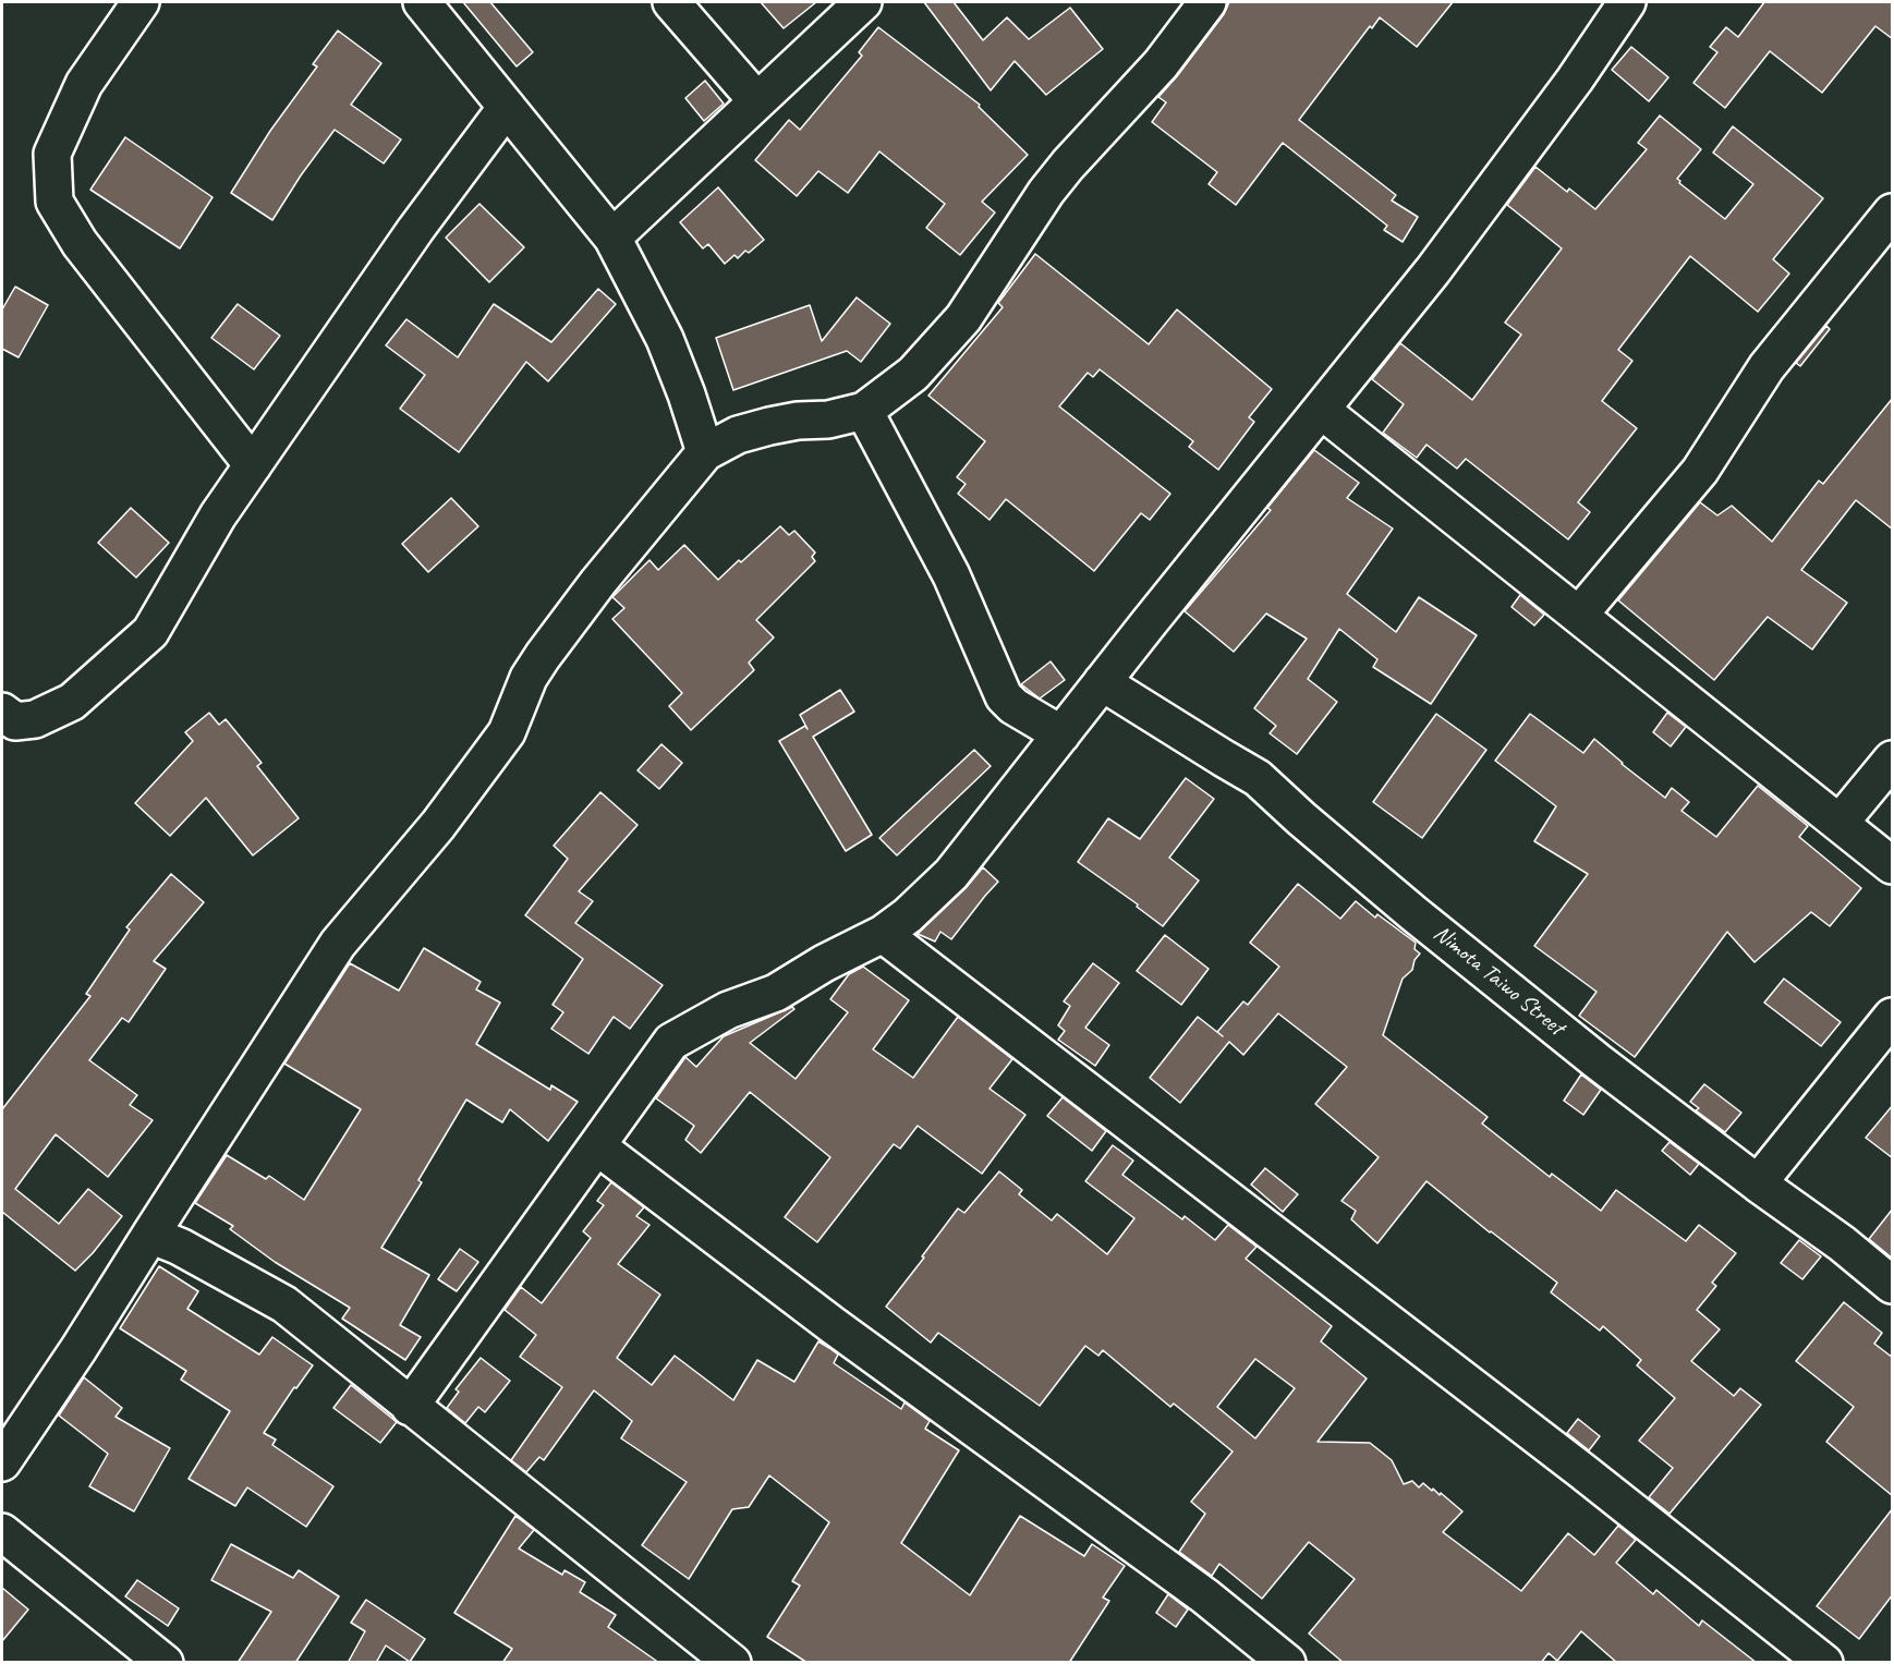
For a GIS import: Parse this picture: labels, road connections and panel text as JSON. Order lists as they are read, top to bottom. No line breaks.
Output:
{"streets":{"street":["Nimota Taiwo Street"]}}
